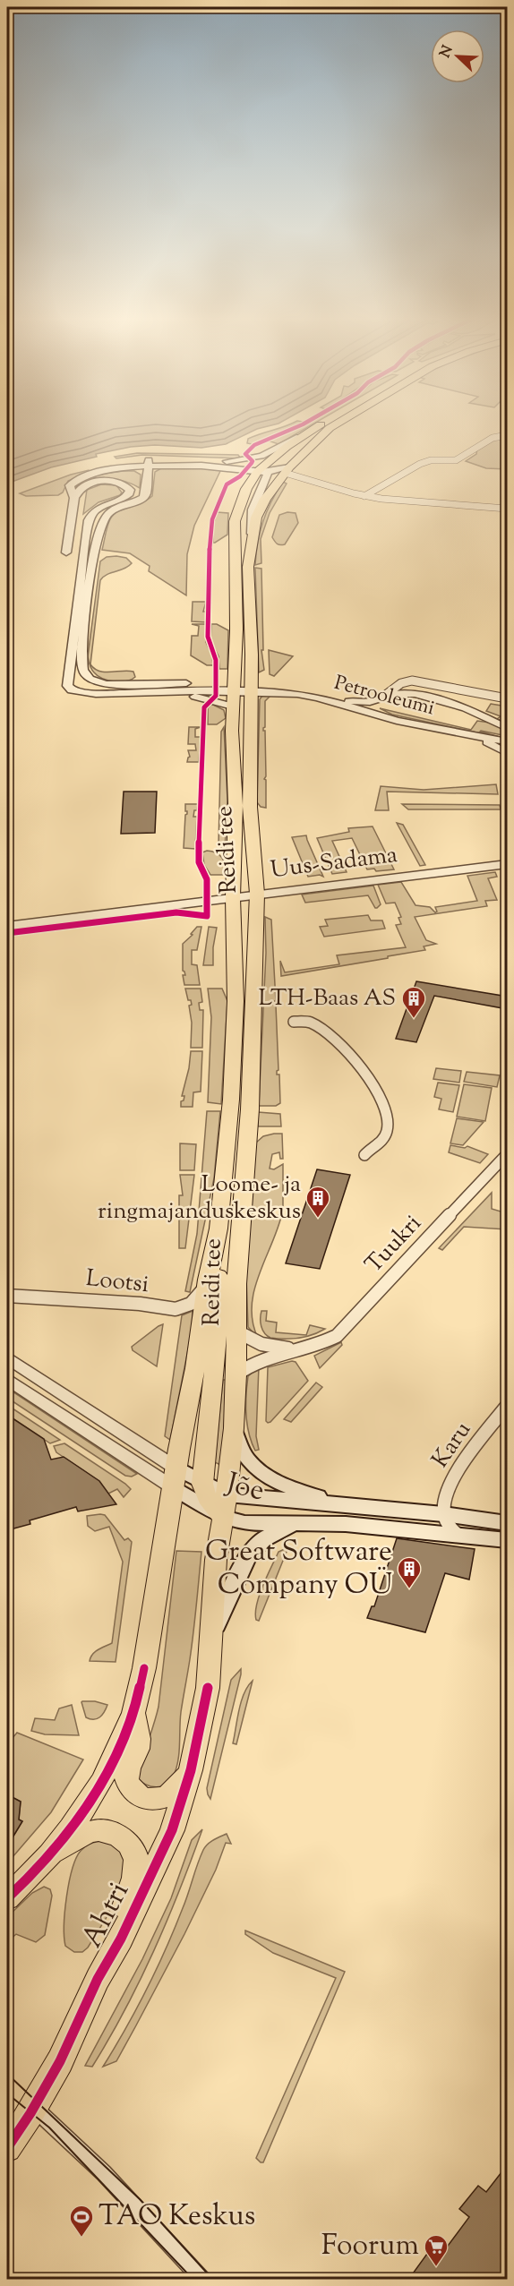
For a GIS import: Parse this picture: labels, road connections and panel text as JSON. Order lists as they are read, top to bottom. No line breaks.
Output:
{"streets":{"main road":["Reidi tee","Jõe","Ahtri"],"street":["Petrooleumi","Uus-Sadama","Tuukri","Lootsi","Karu"]},"crossings":[["Petrooleumi","Reidi tee"],["Reidi tee","Uus-Sadama"],["Reidi tee","Tuukri"],["Reidi tee","Lootsi"],["Reidi tee","Jõe"],["Karu","Jõe"],["Jõe","Ahtri"]],"places":{"building":["LTH-Baas AS","Loome- ja ringmajanduskeskus","Great Software Company OÜ"],"sports":["TAO Keskus"],"supermarket":["Foorum"]},"north":"top left"}
